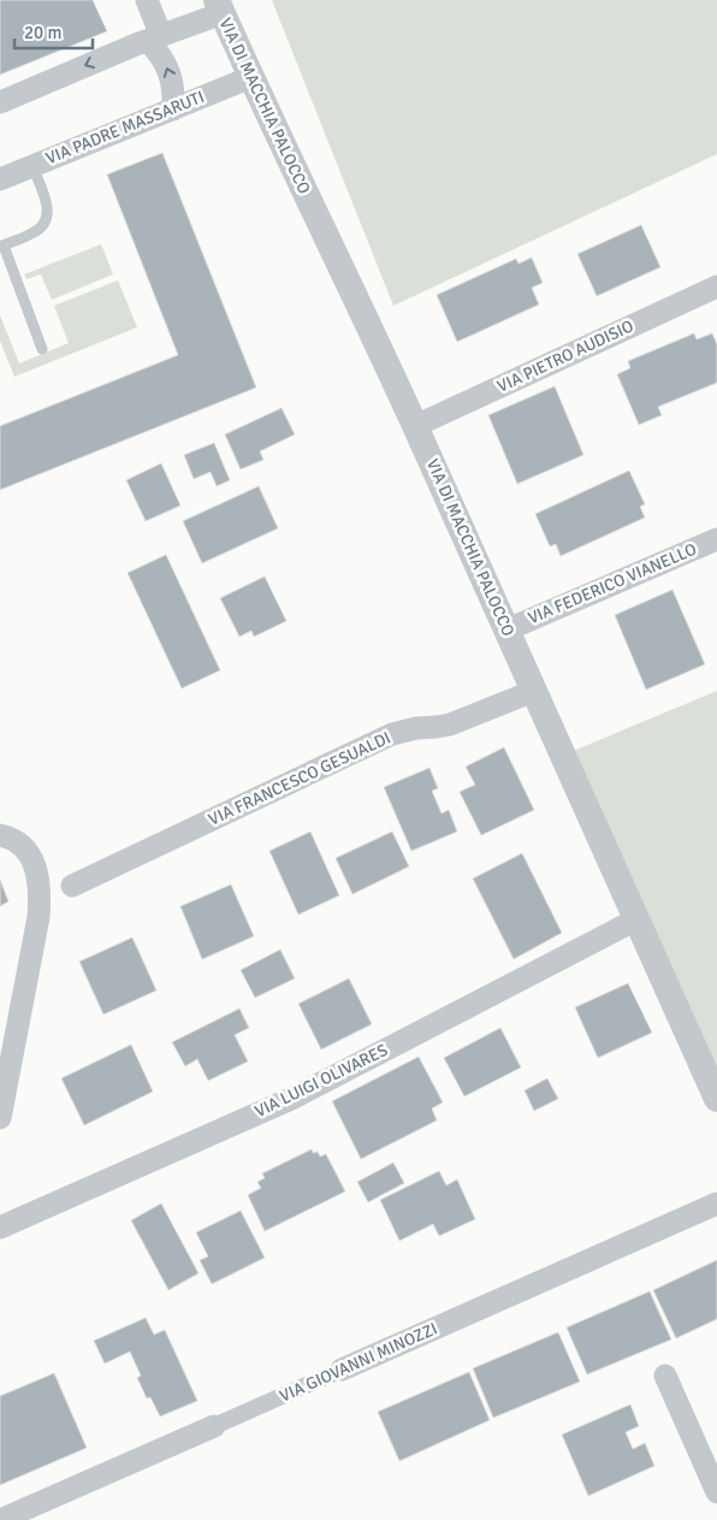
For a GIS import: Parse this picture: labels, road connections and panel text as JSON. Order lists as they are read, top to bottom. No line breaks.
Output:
{"streets":{"street":["VIA DI MACCHIA PALOCCO","VIA PADRE MASSARUTI","VIA PIETRO AUDISIO","VIA FEDERICO VIANELLO","VIA FRANCESCO GESUALDI","VIA LUIGI OLIVARES","VIA GIOVANNI MINOZZI"]},"crossings":[["VIA DI MACCHIA PALOCCO","VIA PADRE MASSARUTI"],["VIA DI MACCHIA PALOCCO","VIA PIETRO AUDISIO"],["VIA DI MACCHIA PALOCCO","VIA FEDERICO VIANELLO"],["VIA DI MACCHIA PALOCCO","VIA FRANCESCO GESUALDI"],["VIA DI MACCHIA PALOCCO","VIA LUIGI OLIVARES"]],"scale_bar":"20 m"}
